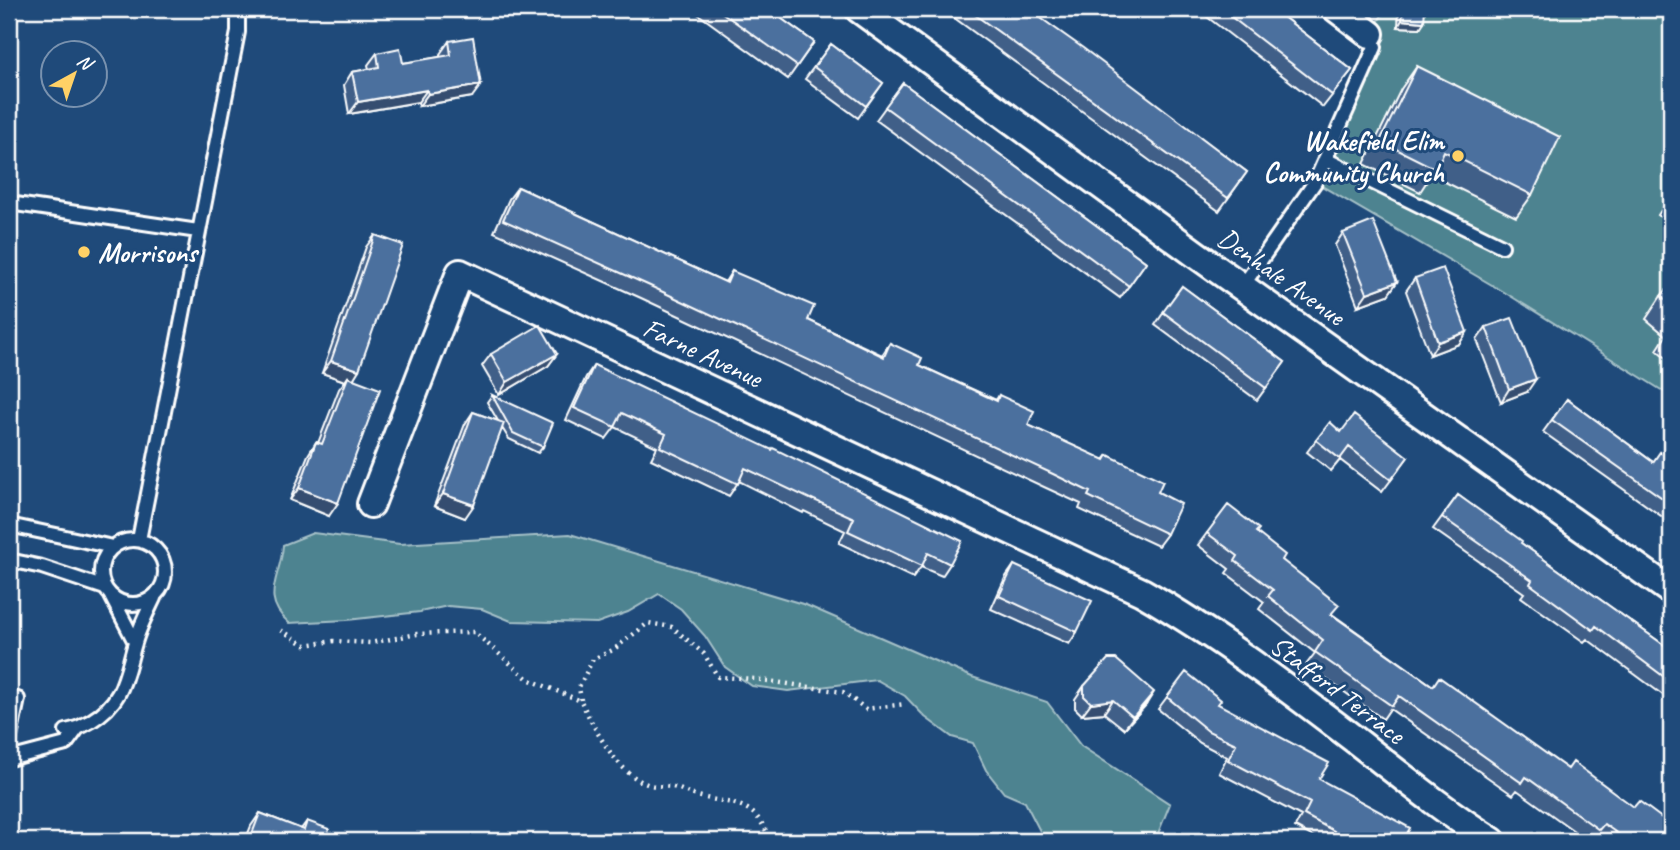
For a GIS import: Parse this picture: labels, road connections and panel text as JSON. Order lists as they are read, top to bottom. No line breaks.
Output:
{"streets":{"street":["Denhale Avenue","Farne Avenue","Stafford Terrace"]},"crossings":[["Farne Avenue","Stafford Terrace"]],"places":["Wakefield Elim Community Church","Morrisons"],"north":"top right"}
